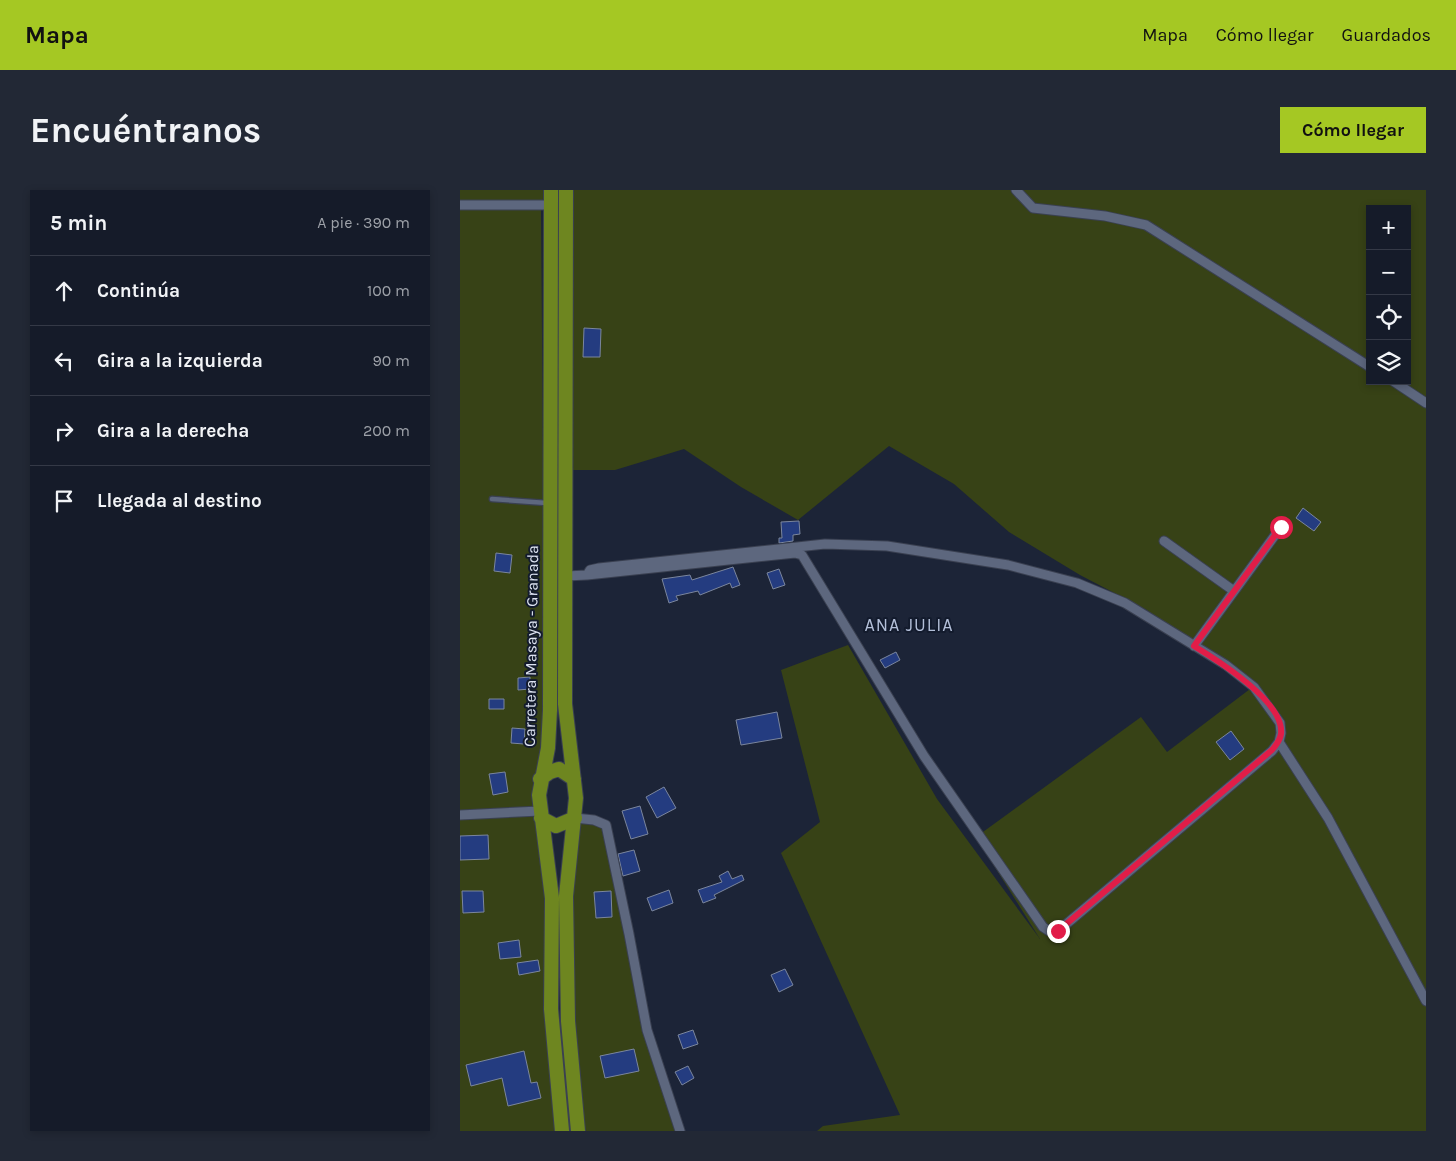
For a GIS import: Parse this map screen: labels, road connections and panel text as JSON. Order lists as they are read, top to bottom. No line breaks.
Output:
{"streets":{"highway":["Carretera Masaya - Granada"]},"districts":["ANA JULIA"],"page":{"header":"Mapa","nav":["Mapa","Cómo llegar","Guardados"],"buttons":"Cómo llegar","title":"Encuéntranos","heading":["5 min","A pie · 390 m"],"map_buttons":["+","−"],"list":[["Continúa","100 m"],["Gira a la izquierda","90 m"],["Gira a la derecha","200 m"],"Llegada al destino"]}}
